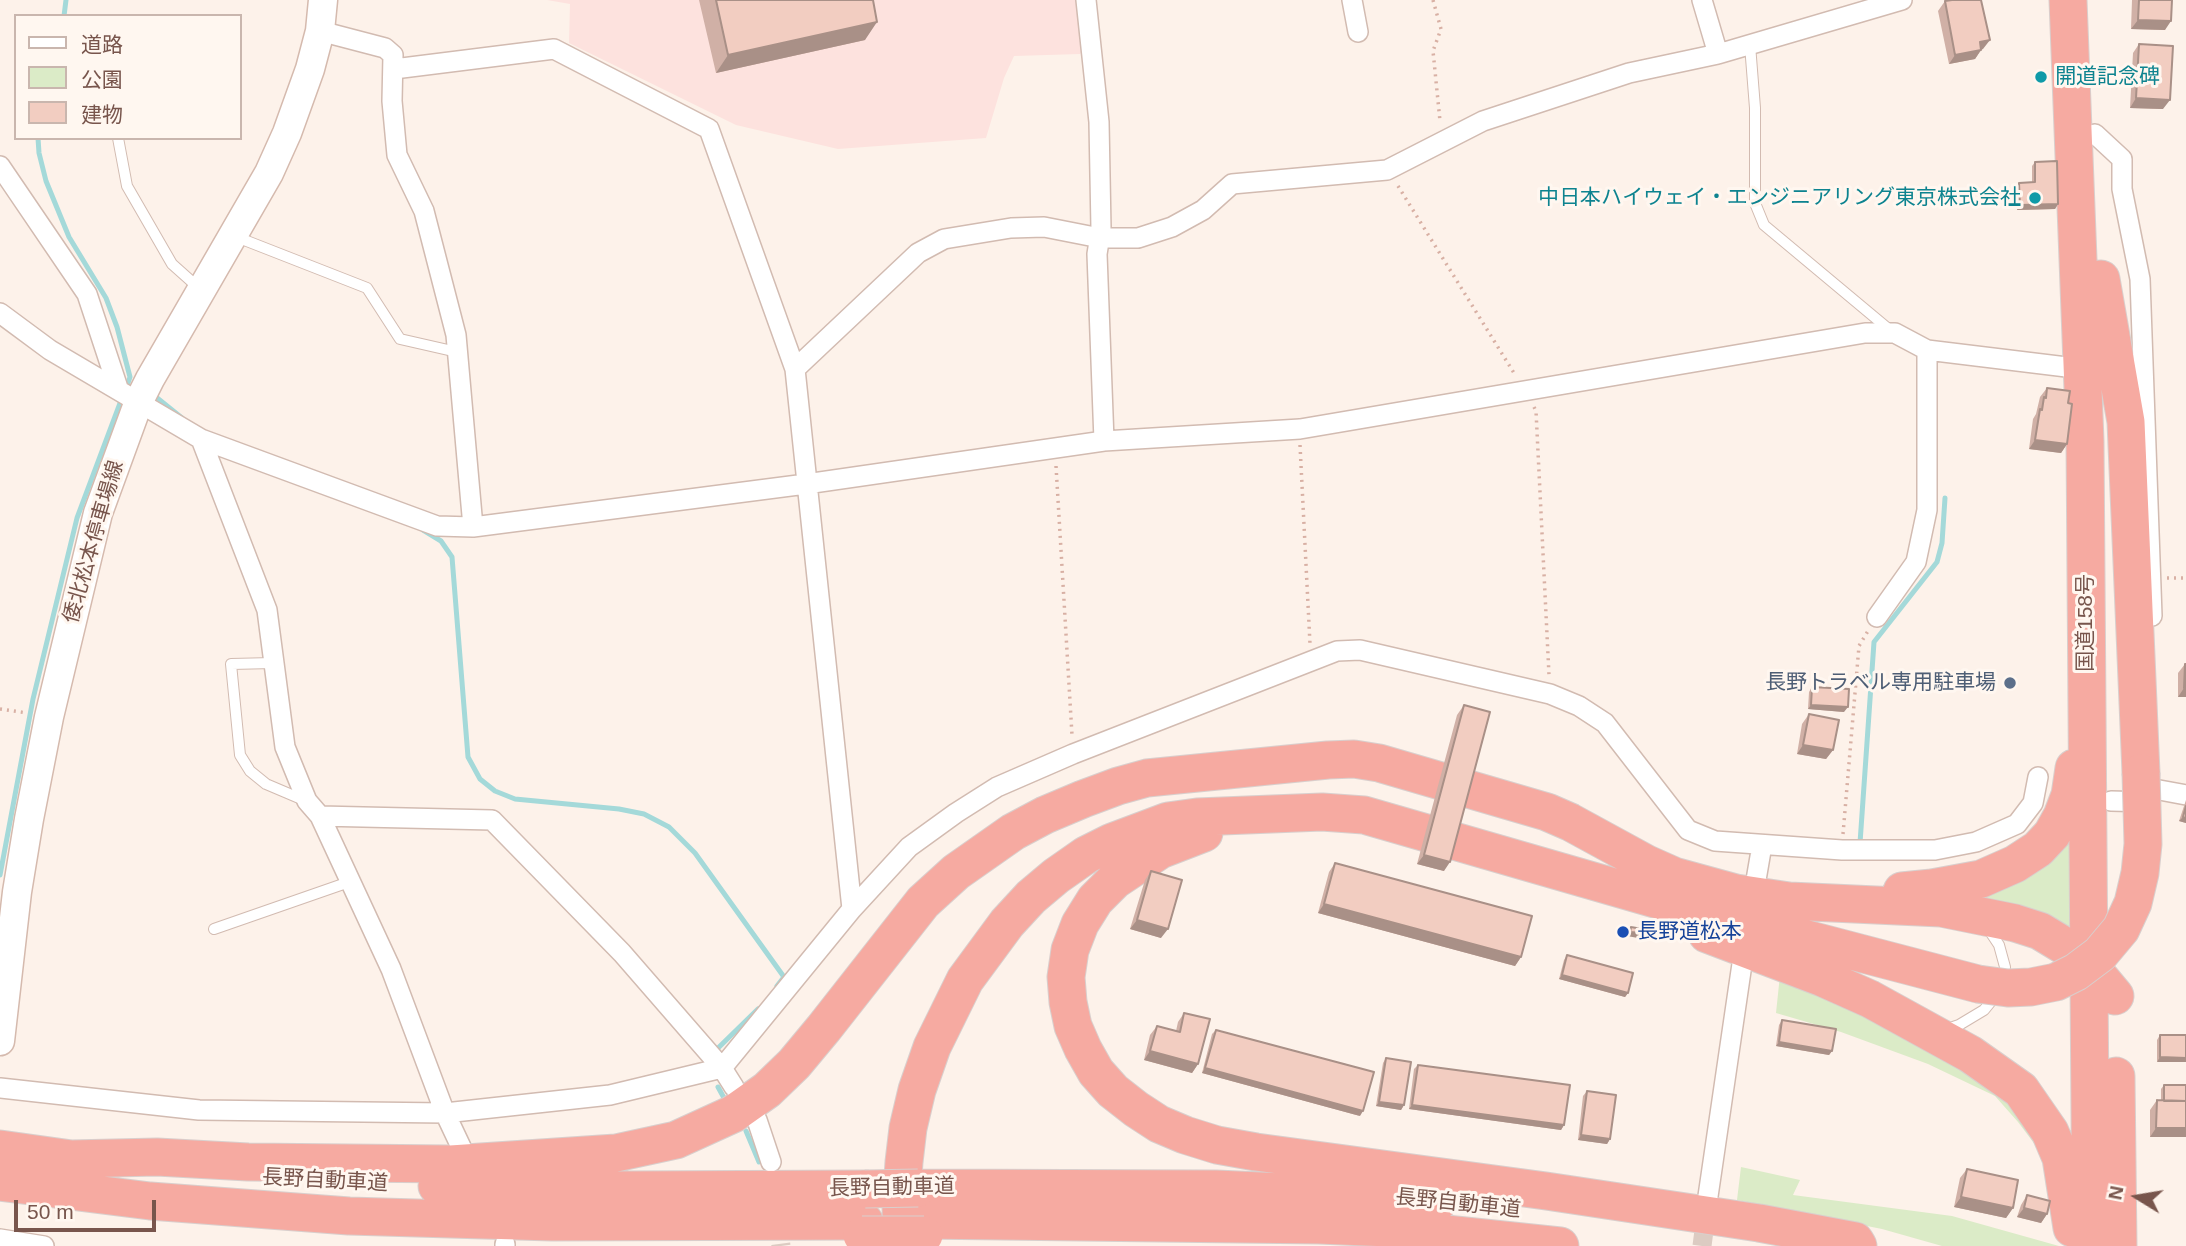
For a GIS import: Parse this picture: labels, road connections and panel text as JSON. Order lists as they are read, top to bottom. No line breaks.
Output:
{"streets":{"highway":["国道158号","長野自動車道"],"main road":["倭北松本停車場線"]},"places":["開道記念碑","中日本ハイウェイ・エンジニアリング東京株式会社","長野トラベル専用駐車場","長野道松本"],"legend":["道路","公園","建物"],"scale_bar":"50 m","north":"left"}
